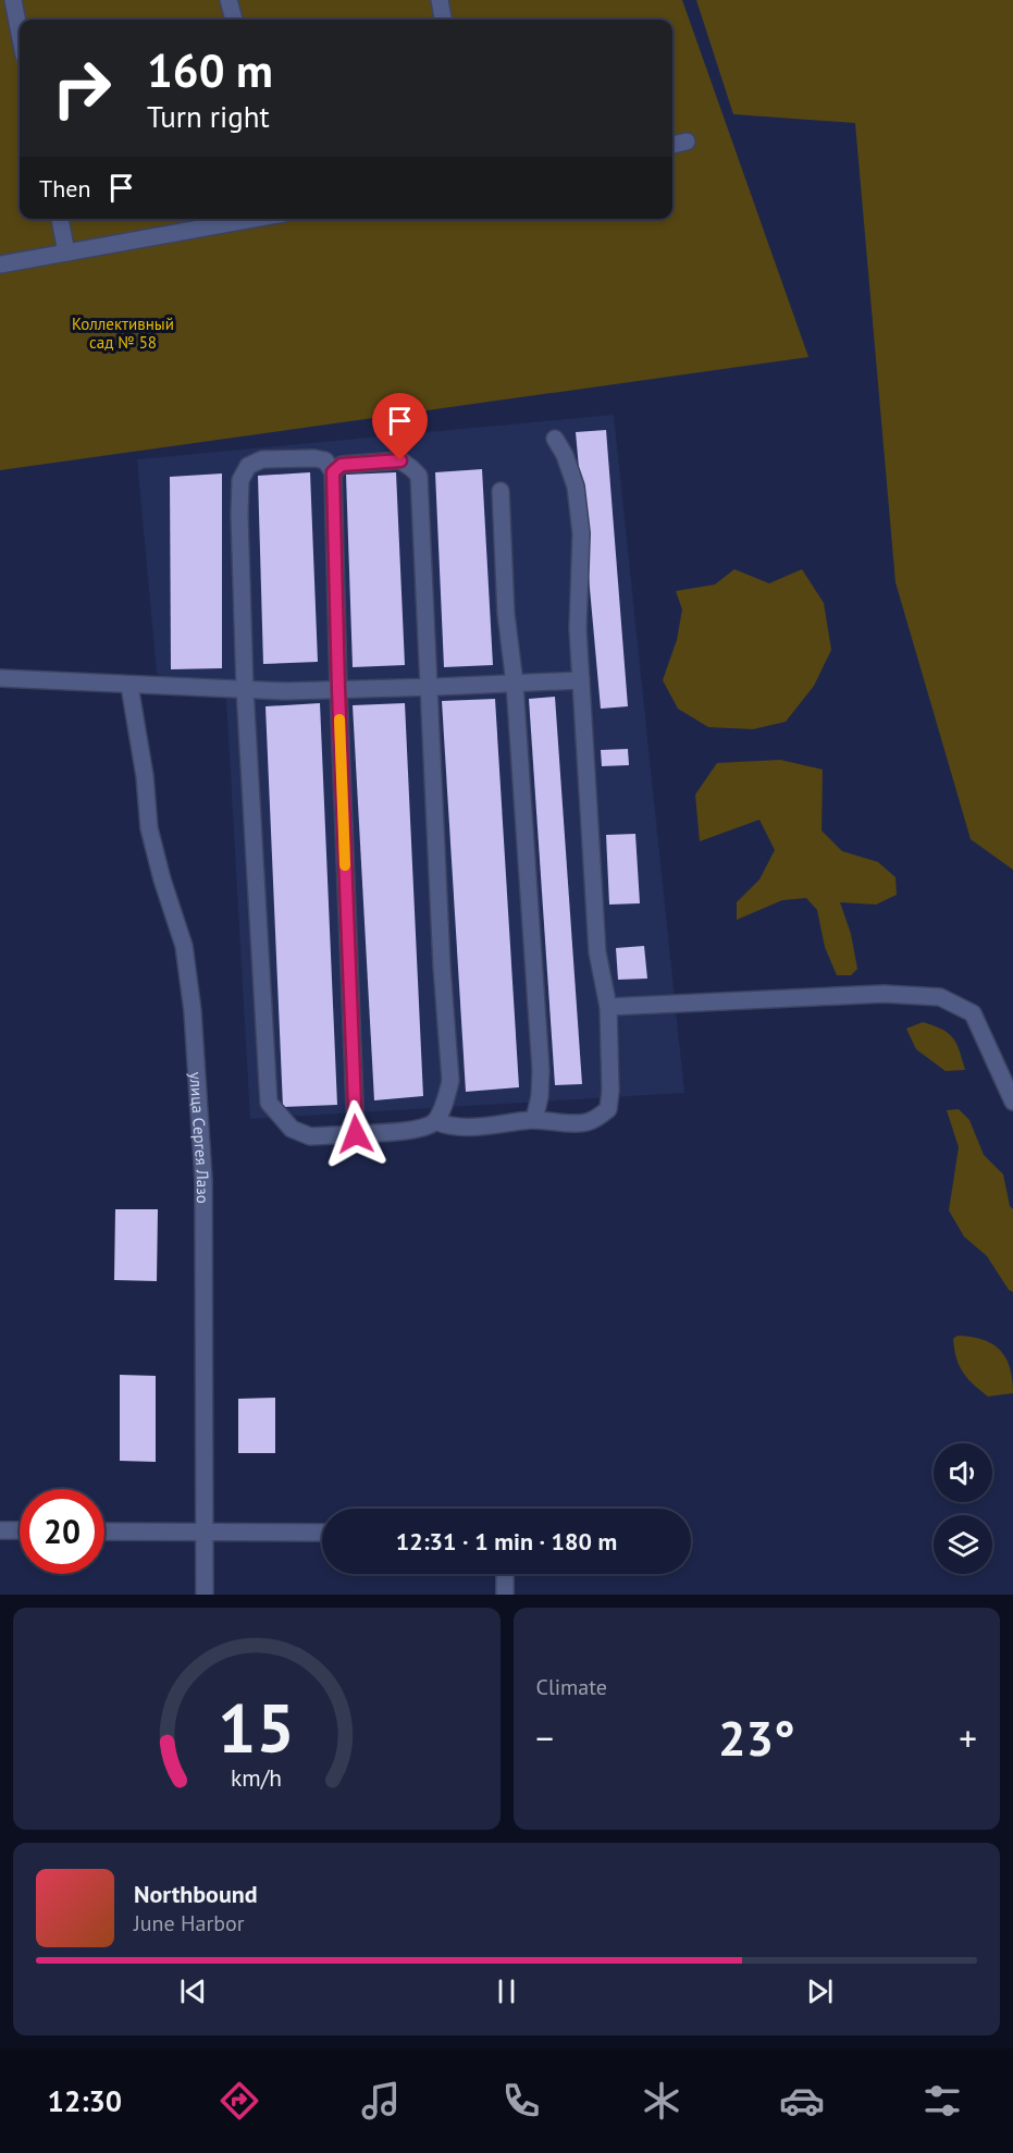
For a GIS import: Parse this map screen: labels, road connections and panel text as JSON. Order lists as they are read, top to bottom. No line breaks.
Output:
{"streets":{"street":["улица Сергея Лазо"]},"parks":["Коллективный сад № 58"],"page":{"turn":["160 m","Turn right"],"then":"Then","limit":"20","trip":"12:31 · 1 min · 180 m","tile":"Climate","heat":["−","23°","+"],"song":["Northbound","June Harbor"],"tabs":"12:30","gauge":["15","km/h"]}}
